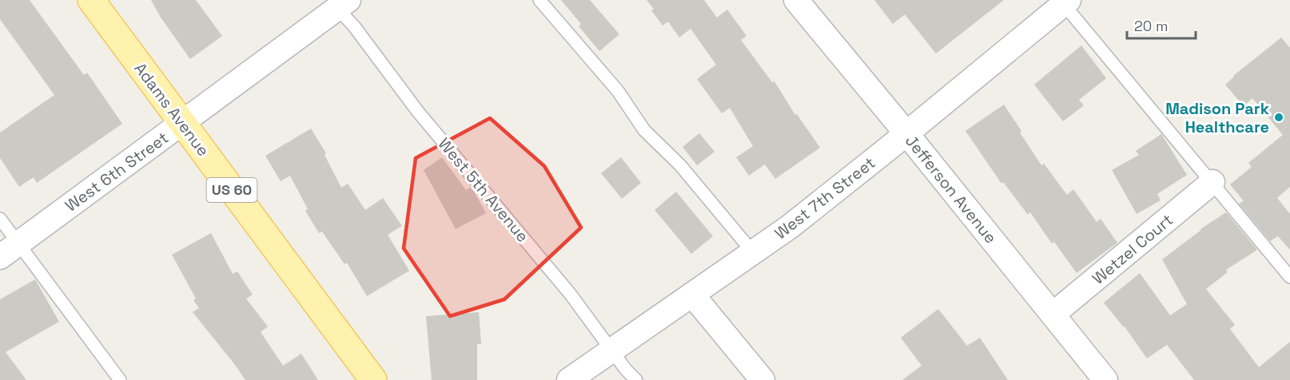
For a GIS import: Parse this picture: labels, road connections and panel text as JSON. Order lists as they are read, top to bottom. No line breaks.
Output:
{"streets":{"main road":["Adams Avenue","US 60"],"street":["West 6th Street","Jefferson Avenue","West 7th Street","Wetzel Court"],"lane":["West 5th Avenue"]},"crossings":[["Adams Avenue","West 6th Street"],["West 6th Street","West 5th Avenue"],["Jefferson Avenue","West 7th Street"],["Jefferson Avenue","Wetzel Court"],["West 5th Avenue","West 7th Street"]],"places":["Madison Park Healthcare"],"scale_bar":"20 m"}
